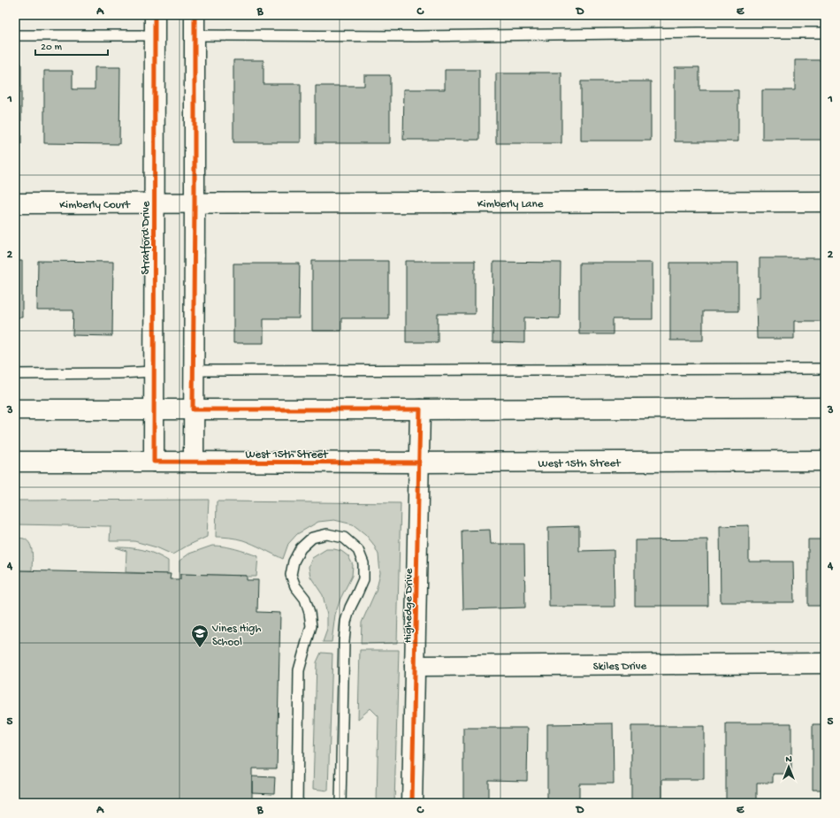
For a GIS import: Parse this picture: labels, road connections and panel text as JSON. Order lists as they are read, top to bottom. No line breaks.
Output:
{"streets":{"street":["Kimberly Lane","Kimberly Court","Stratford Drive","West 15th Street","Highedge Drive","Skiles Drive"]},"crossings":[["Kimberly Lane","Kimberly Court"],["Kimberly Court","Stratford Drive"],["Stratford Drive","West 15th Street"],["West 15th Street","Highedge Drive"],["Highedge Drive","Skiles Drive"]],"places":{"school or university":["Vines High School"]},"scale_bar":"20 m","north":"top","grid":{"columns":["A","B","C","D","E"],"rows":["1","2","3","4","5"]}}
